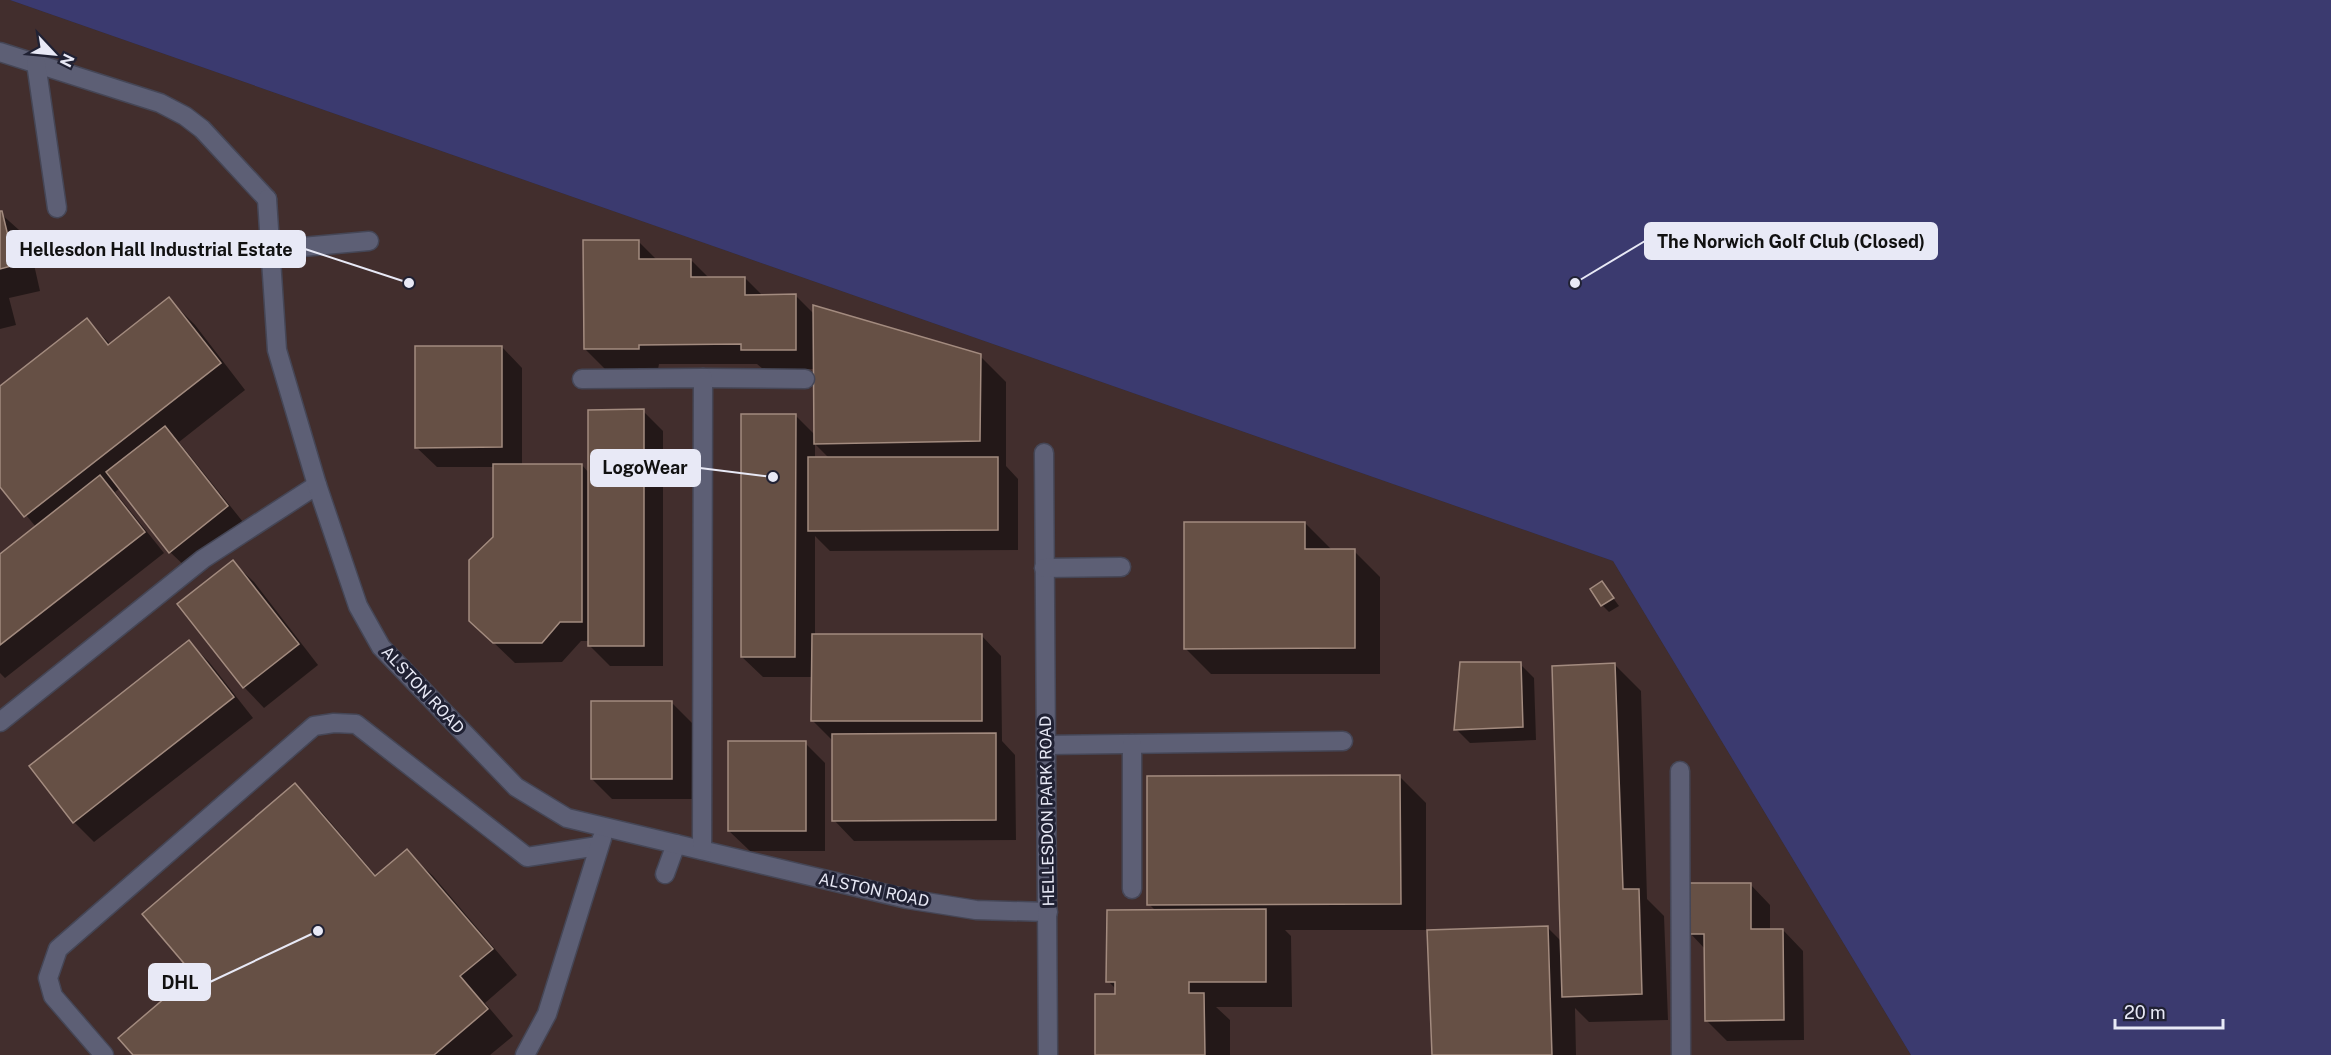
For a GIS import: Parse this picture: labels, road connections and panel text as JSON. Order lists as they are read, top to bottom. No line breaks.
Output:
{"streets":{"street":["ALSTON ROAD","HELLESDON PARK ROAD"]},"crossings":[["ALSTON ROAD","HELLESDON PARK ROAD"]],"places":["Hellesdon Hall Industrial Estate","The Norwich Golf Club (Closed)","LogoWear","DHL"],"scale_bar":"20 m","north":"bottom right"}
